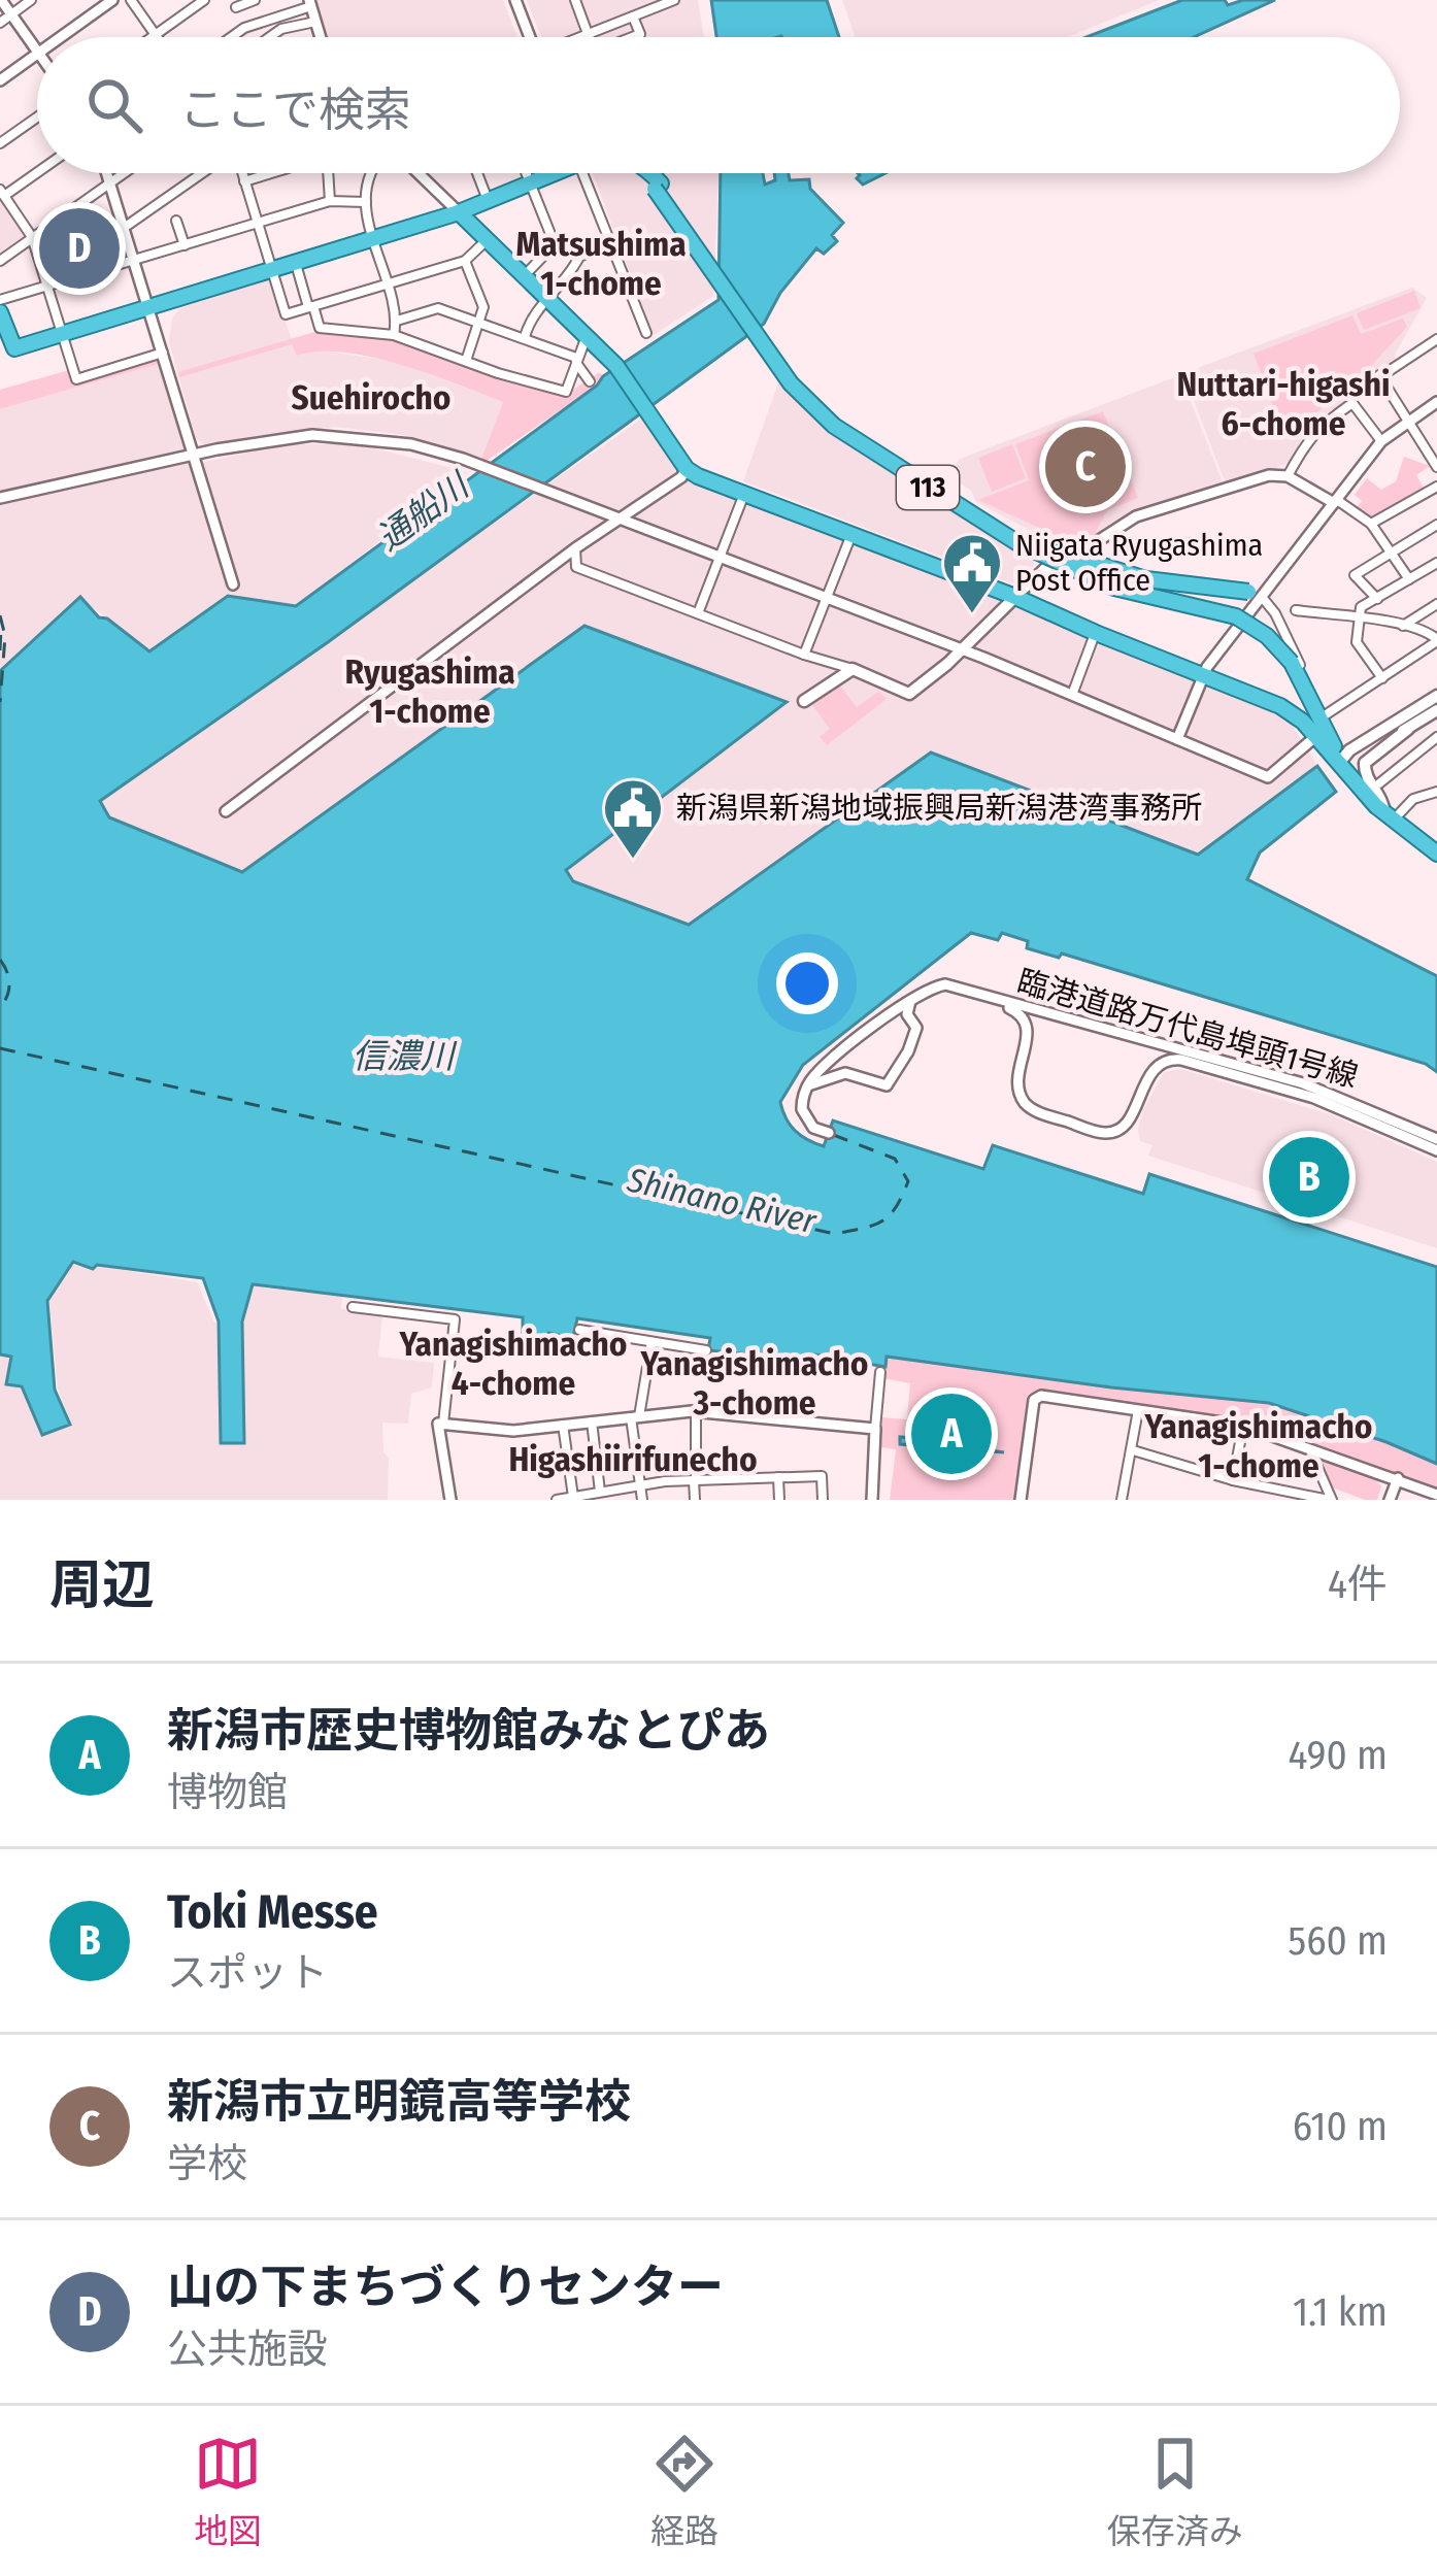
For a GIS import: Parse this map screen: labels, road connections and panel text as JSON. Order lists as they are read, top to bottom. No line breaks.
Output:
{"streets":{"highway":["113"],"street":["臨港道路万代島埠頭1号線"]},"districts":["Matsushima 1-chome","Nuttari-higashi 6-chome","Suehirocho","Ryugashima 1-chome","Yanagishimacho 4-chome","Yanagishimacho 3-chome","Yanagishimacho 1-chome","Higashiirifunecho"],"water":["通船川","信濃川","Shinano River"],"places":{"public building":["Niigata Ryugashima Post Office","新潟県新潟地域振興局新潟港湾事務所"]},"page":{"search":"ここで検索","pins":["D","C","B","A"],"heading":["周辺","4件"],"list":[{"mark":"A","name":"新潟市歴史博物館みなとぴあ","note":"博物館","value":"490 m"},{"mark":"B","name":"Toki Messe","note":"スポット","value":"560 m"},{"mark":"C","name":"新潟市立明鏡高等学校","note":"学校","value":"610 m"},{"mark":"D","name":"山の下まちづくりセンター","note":"公共施設","value":"1.1 km"}],"nav":["地図","経路","保存済み"]}}
